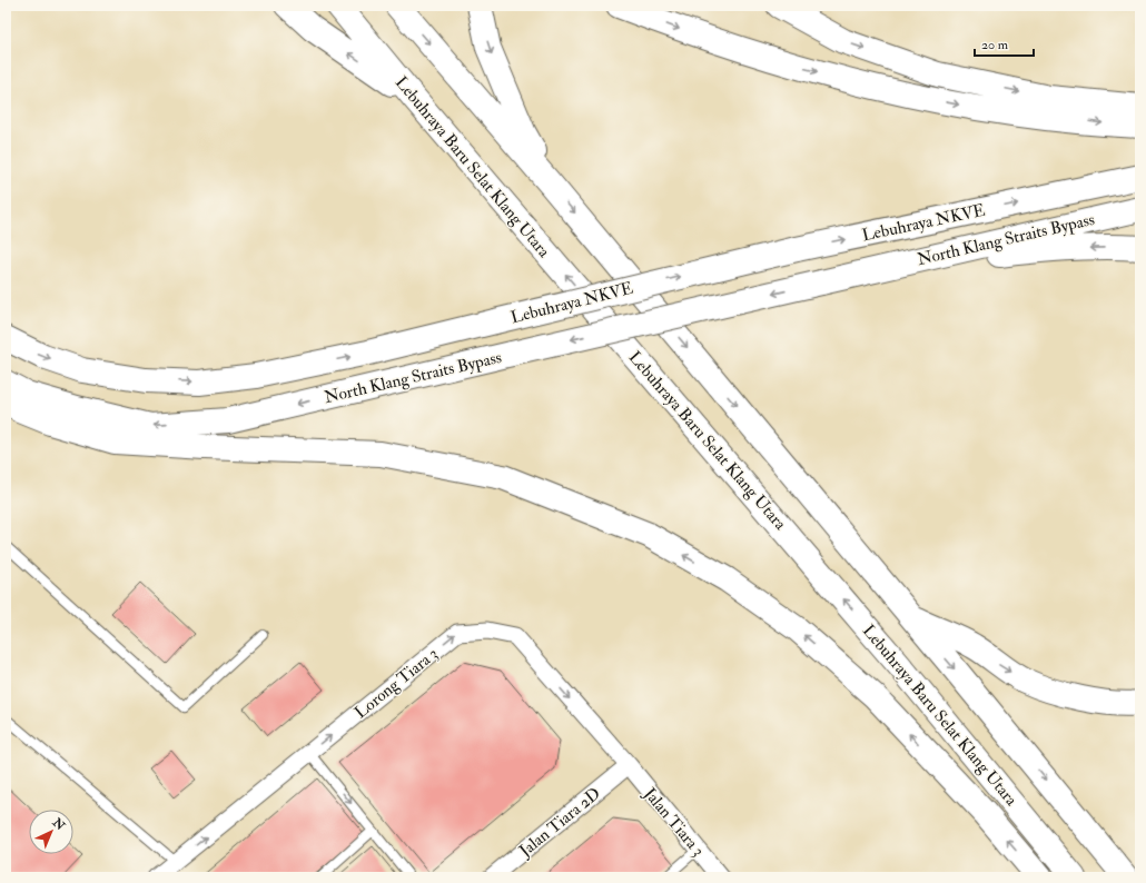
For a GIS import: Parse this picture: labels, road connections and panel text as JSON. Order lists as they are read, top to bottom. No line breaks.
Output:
{"streets":{"highway":["Lebuhraya Baru Selat Klang Utara","Lebuhraya NKVE","North Klang Straits Bypass"],"street":["Lorong Tiara 3","Jalan Tiara 2D","Jalan Tiara 3"]},"crossings":[["Lorong Tiara 3","Jalan Tiara 2D"],["Lorong Tiara 3","Jalan Tiara 3"],["Jalan Tiara 2D","Jalan Tiara 3"]],"one_way":["North Klang Straits Bypass"],"scale_bar":"20 m","north":"top right"}
